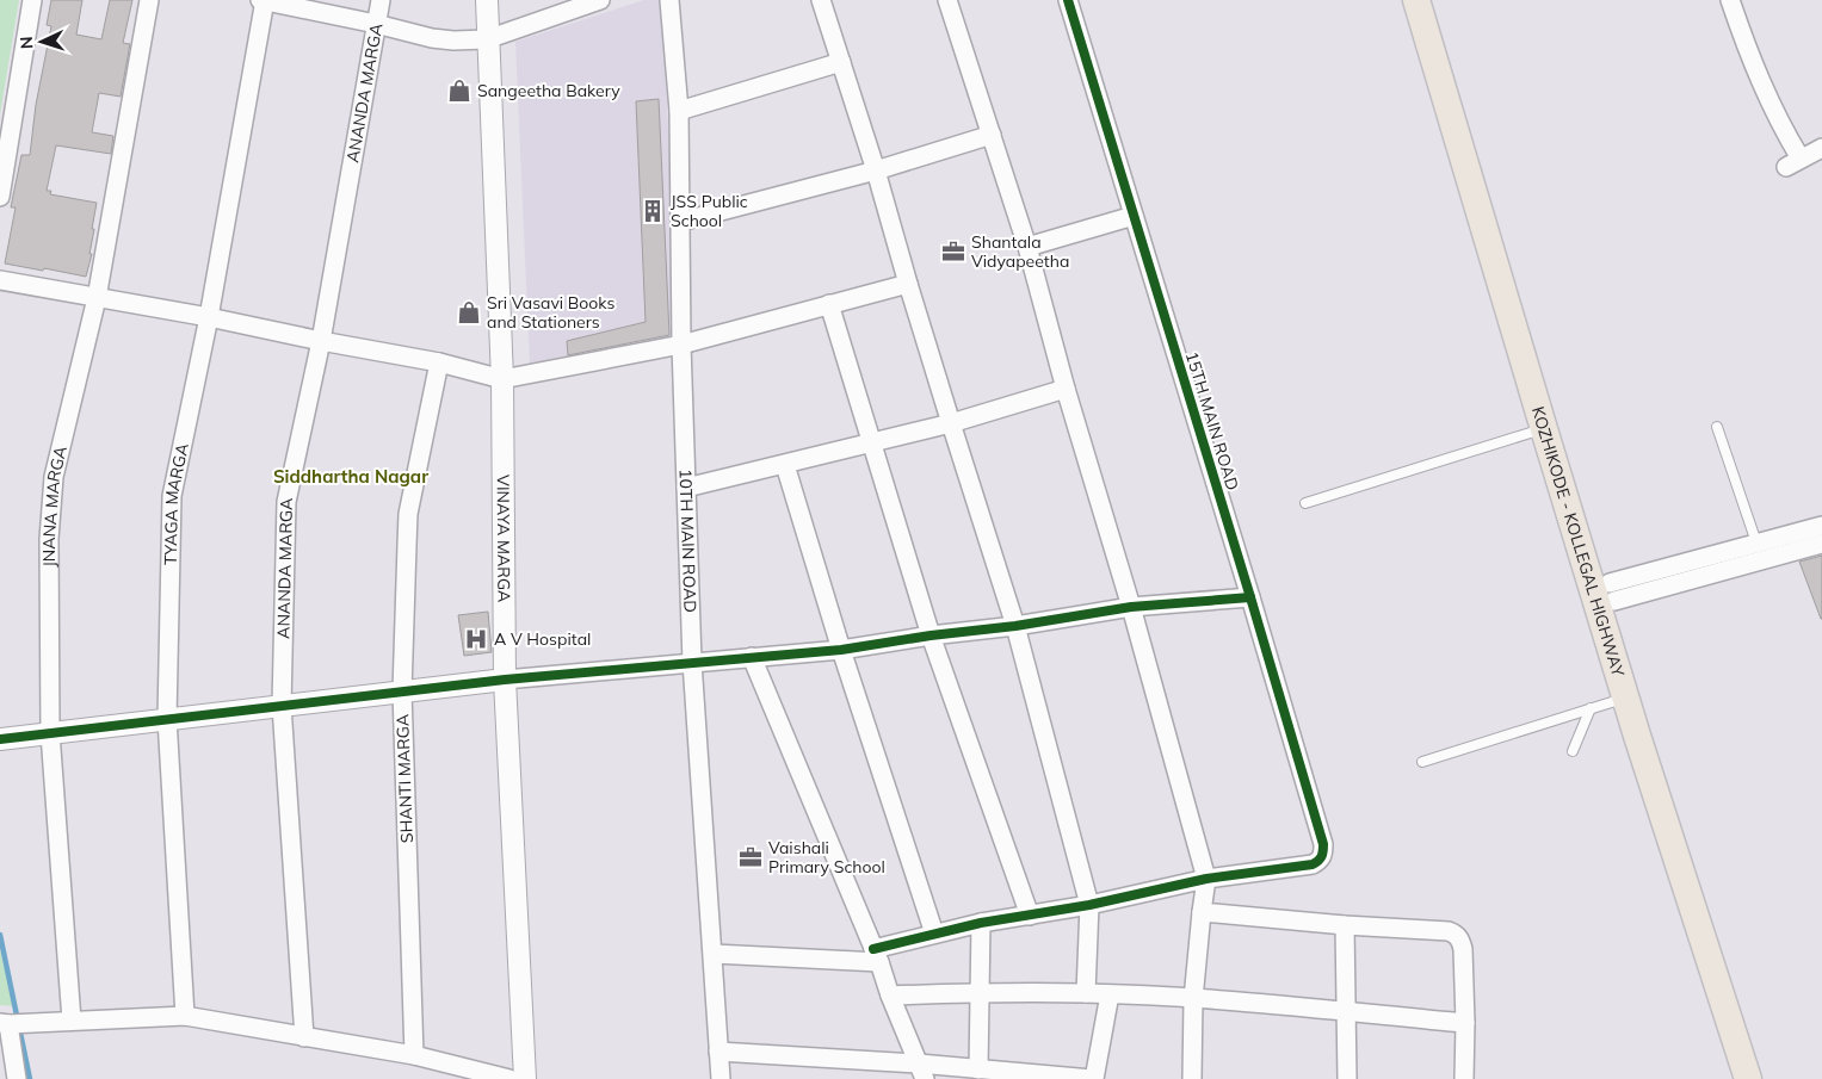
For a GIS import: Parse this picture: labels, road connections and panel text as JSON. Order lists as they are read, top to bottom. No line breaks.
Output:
{"streets":{"main road":["KOZHIKODE - KOLLEGAL HIGHWAY"],"street":["ANANDA MARGA","15TH MAIN ROAD","TYAGA MARGA","JNANA MARGA","VINAYA MARGA","10TH MAIN ROAD","SHANTI MARGA"]},"districts":["Siddhartha Nagar"],"places":{"shop":["Sangeetha Bakery","Sri Vasavi Books and Stationers"],"building":["JSS Public School"],"office":["Shantala Vidyapeetha","Vaishali Primary School"],"hospital":["A V Hospital"]},"north":"left"}
